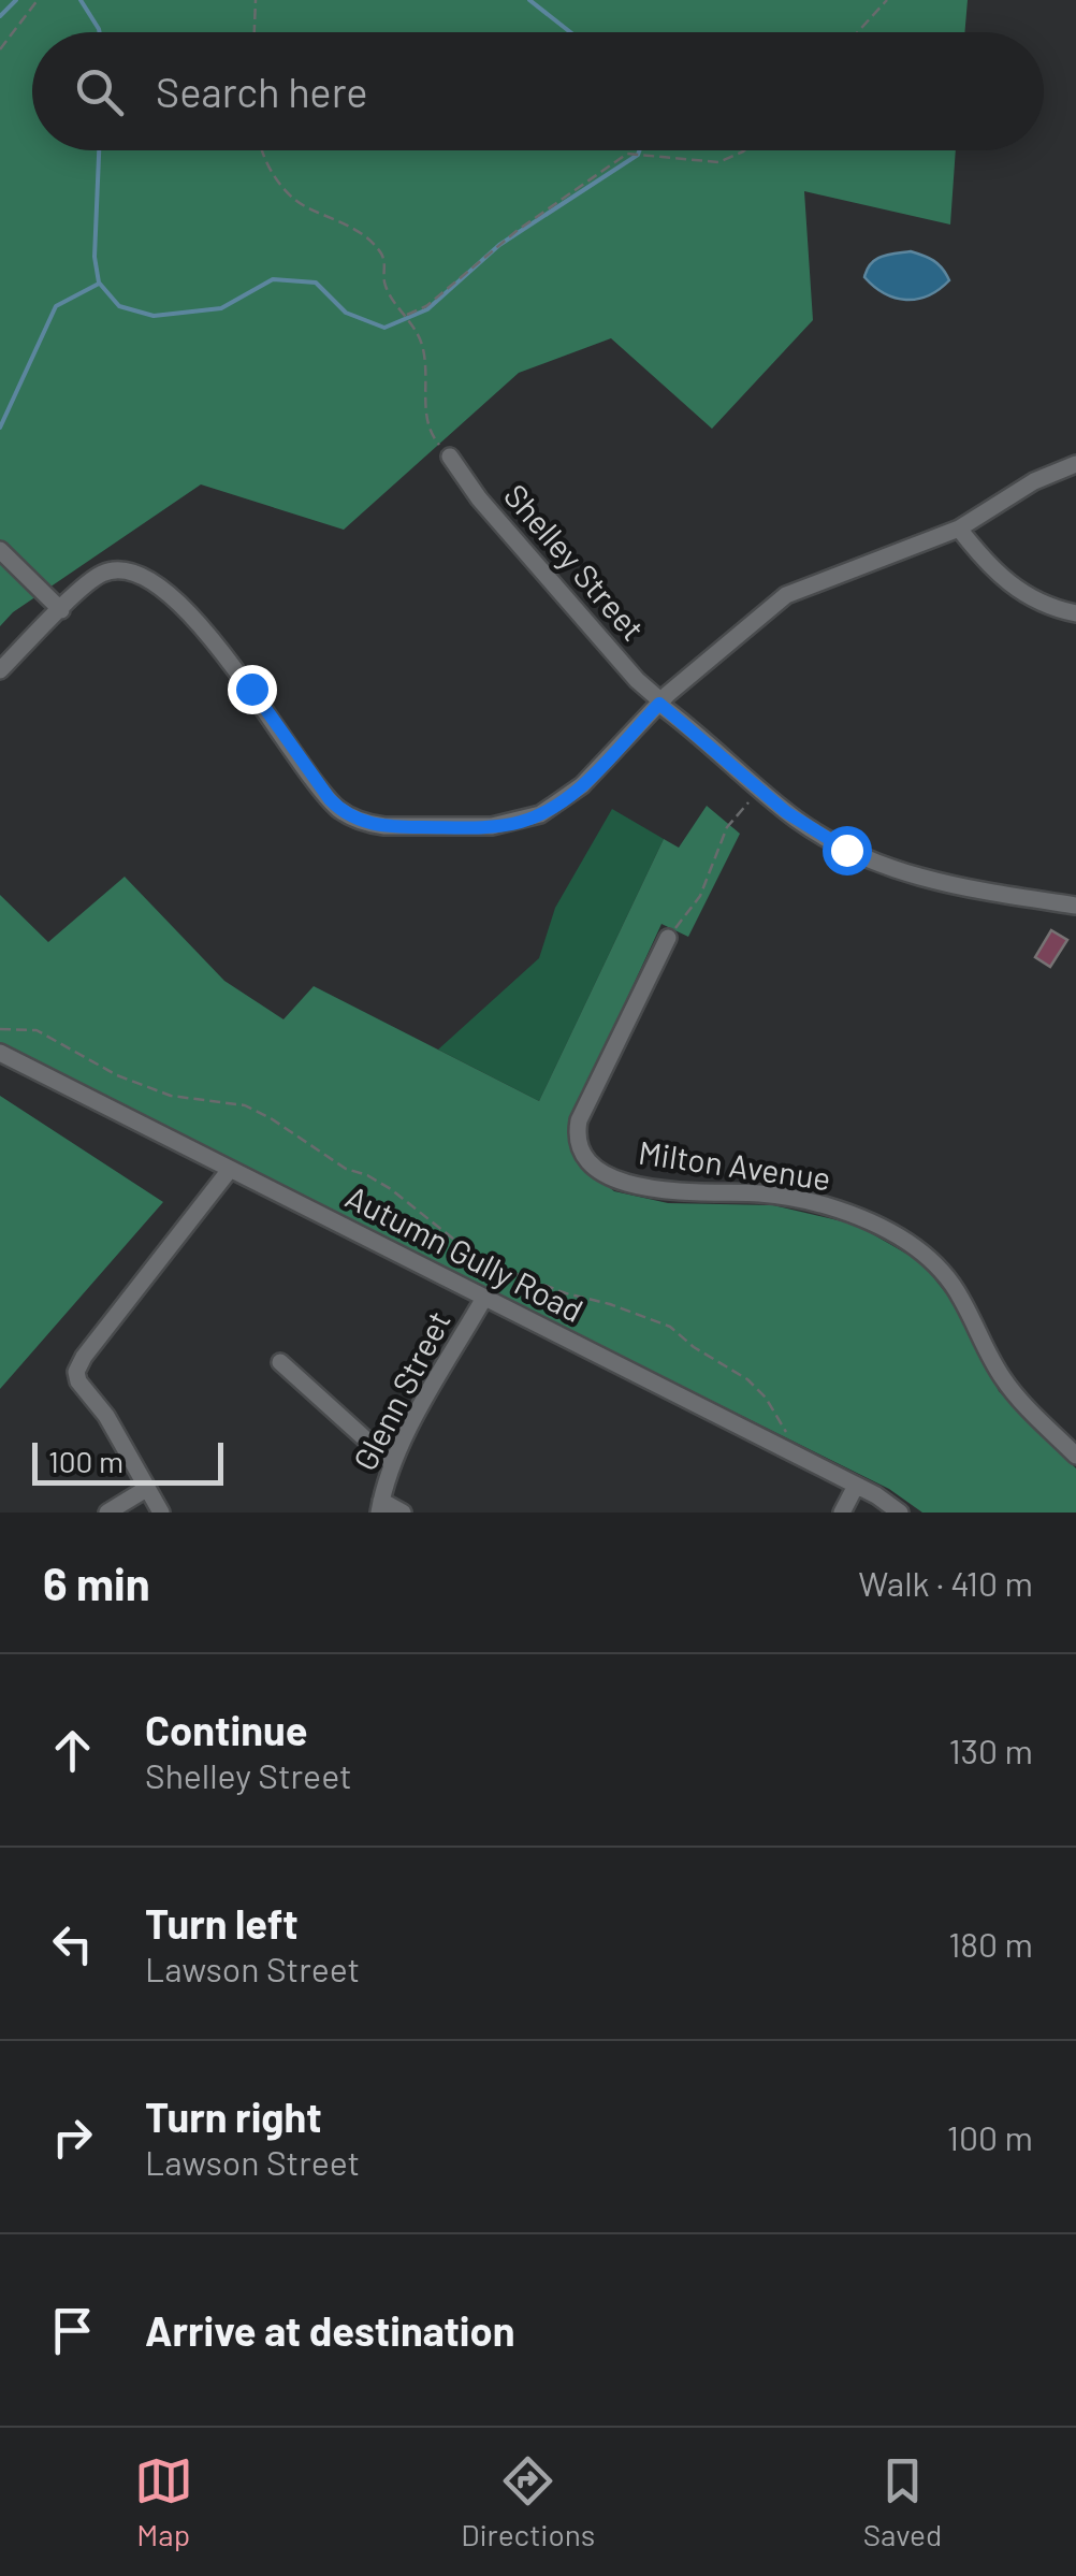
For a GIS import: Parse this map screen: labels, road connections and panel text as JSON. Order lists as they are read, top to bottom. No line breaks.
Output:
{"streets":{"street":["Shelley Street","Milton Avenue","Autumn Gully Road","Glenn Street"]},"crossings":[["Autumn Gully Road","Glenn Street"]],"scale_bar":"100 m","page":{"search":"Search here","scale":"100 m","heading":["6 min","Walk · 410 m"],"list":[["Continue","Shelley Street","130 m"],["Turn left","Lawson Street","180 m"],["Turn right","Lawson Street","100 m"],"Arrive at destination"],"nav":["Map","Directions","Saved"]}}
